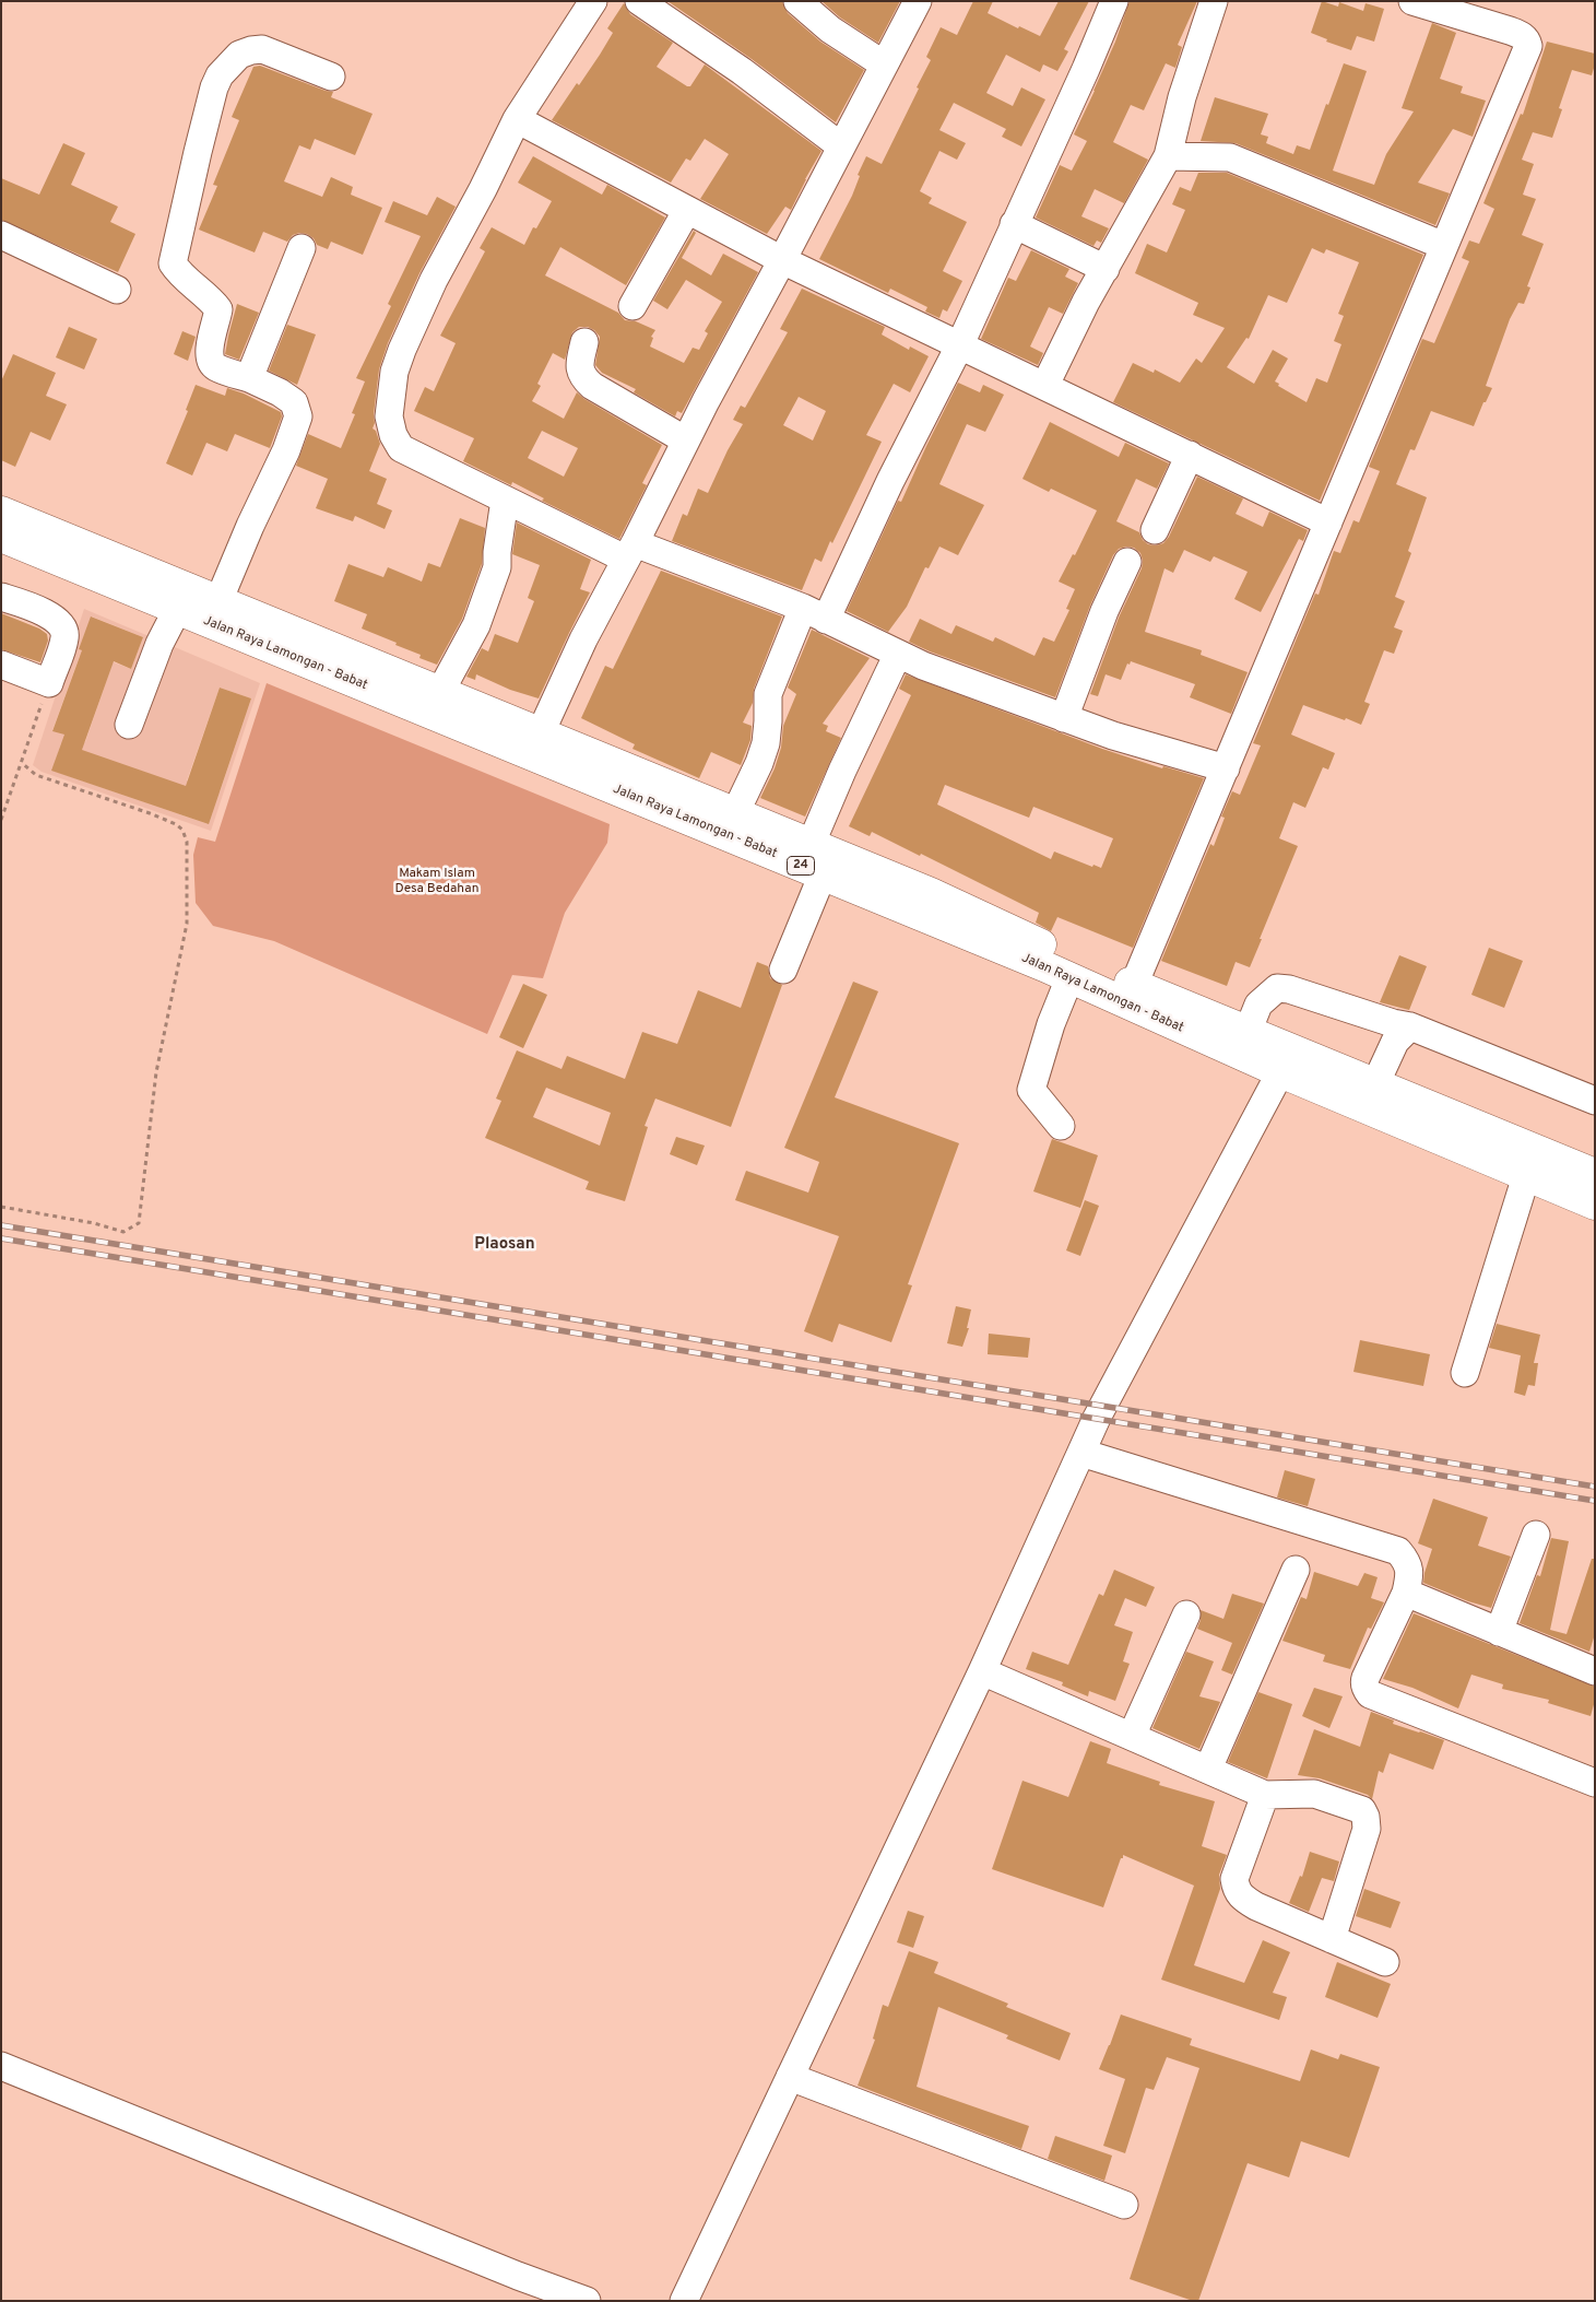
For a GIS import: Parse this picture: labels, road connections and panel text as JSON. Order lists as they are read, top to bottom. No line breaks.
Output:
{"streets":{"highway":["Jalan Raya Lamongan - Babat","24"]},"districts":["Plaosan"],"parks":["Makam Islam Desa Bedahan"]}
